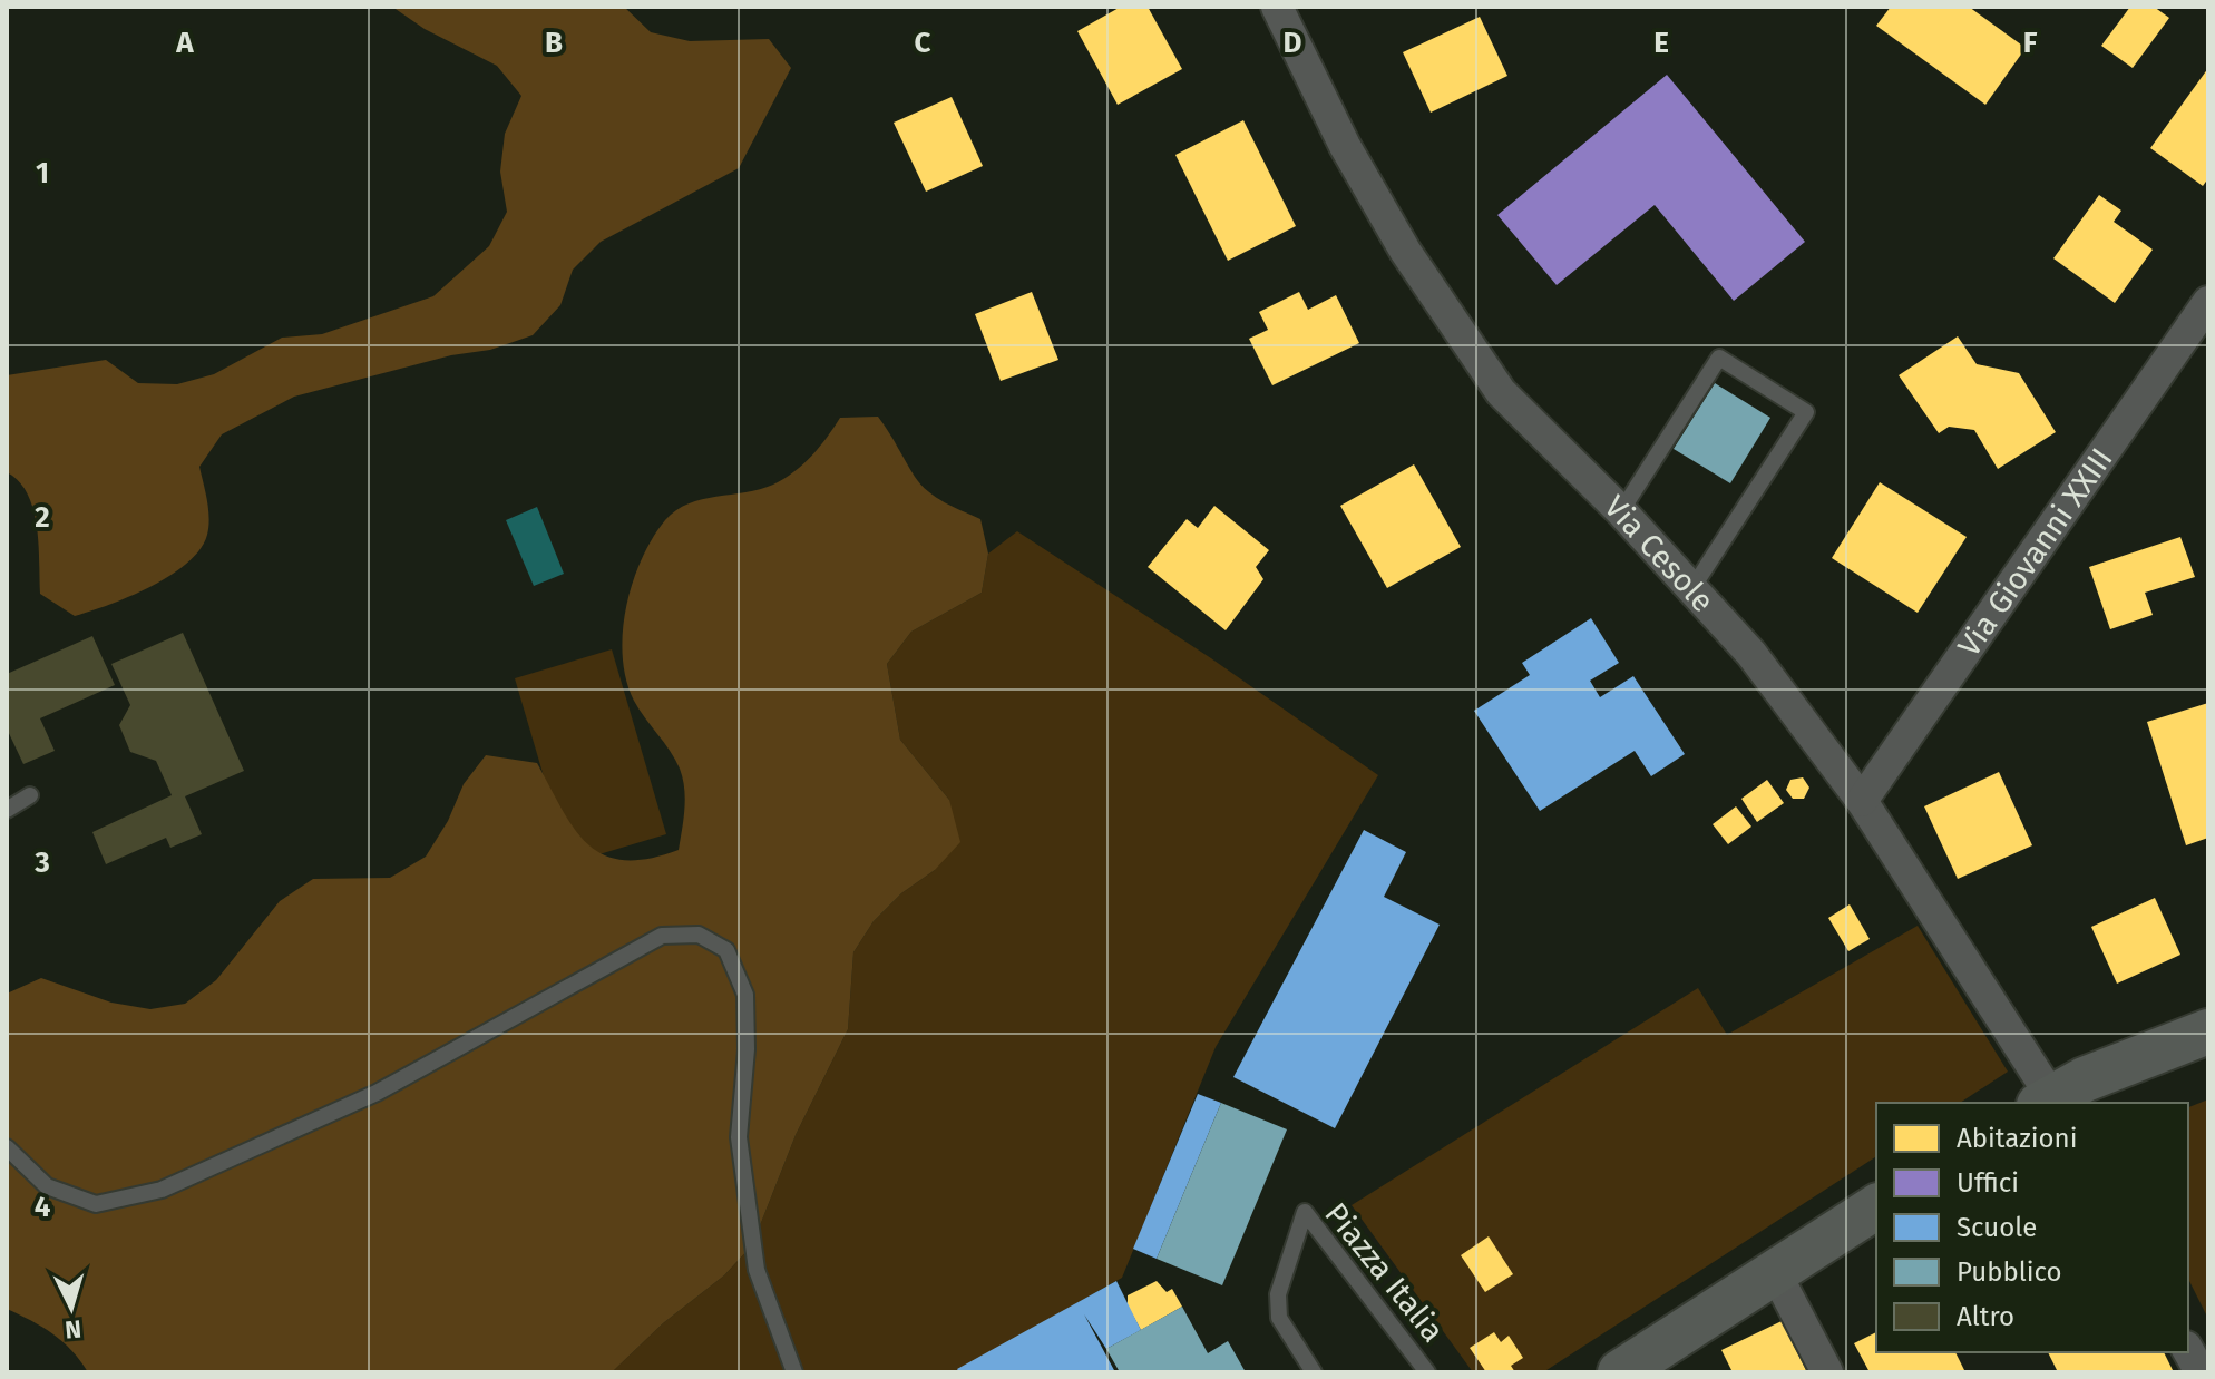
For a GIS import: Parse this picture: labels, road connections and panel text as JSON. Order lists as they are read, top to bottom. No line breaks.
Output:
{"streets":{"street":["Via Giovanni XXIII","Via Cesole"],"lane":["Piazza Italia"]},"crossings":[["Via Giovanni XXIII","Via Cesole"]],"legend":["Abitazioni","Uffici","Scuole","Pubblico","Altro"],"north":"bottom","grid":{"columns":["A","B","C","D","E","F"],"rows":["1","2","3","4"]}}
